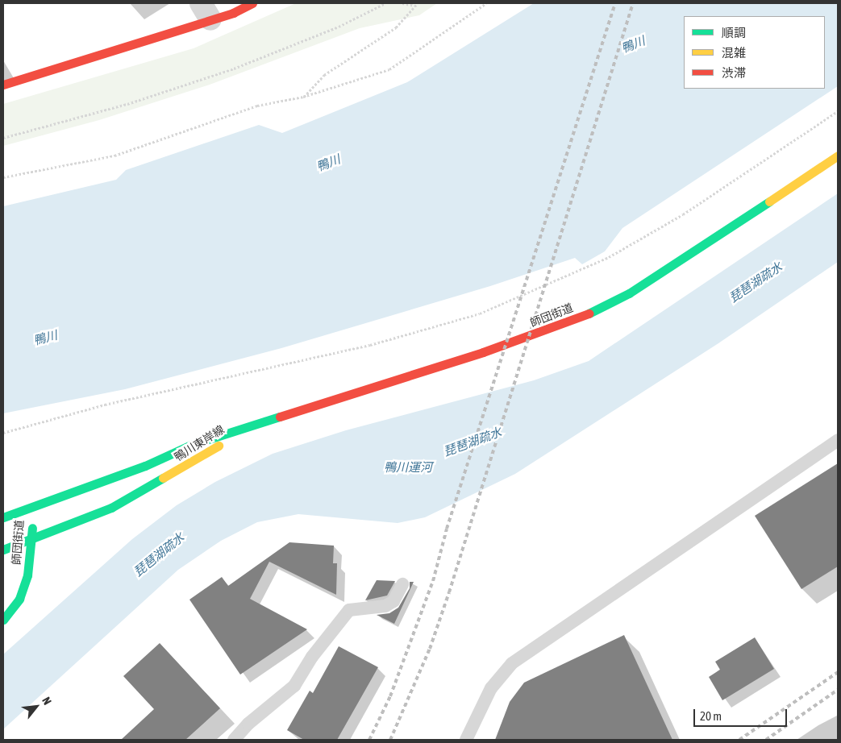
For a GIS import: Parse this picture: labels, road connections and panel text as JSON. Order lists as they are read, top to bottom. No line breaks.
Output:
{"streets":{"street":["師団街道","鴨川東岸線"]},"crossings":[["師団街道","鴨川東岸線"]],"water":["鴨川","琵琶湖疏水","鴨川運河"],"legend":["順調","混雑","渋滞"],"scale_bar":"20 m","north":"top right"}
